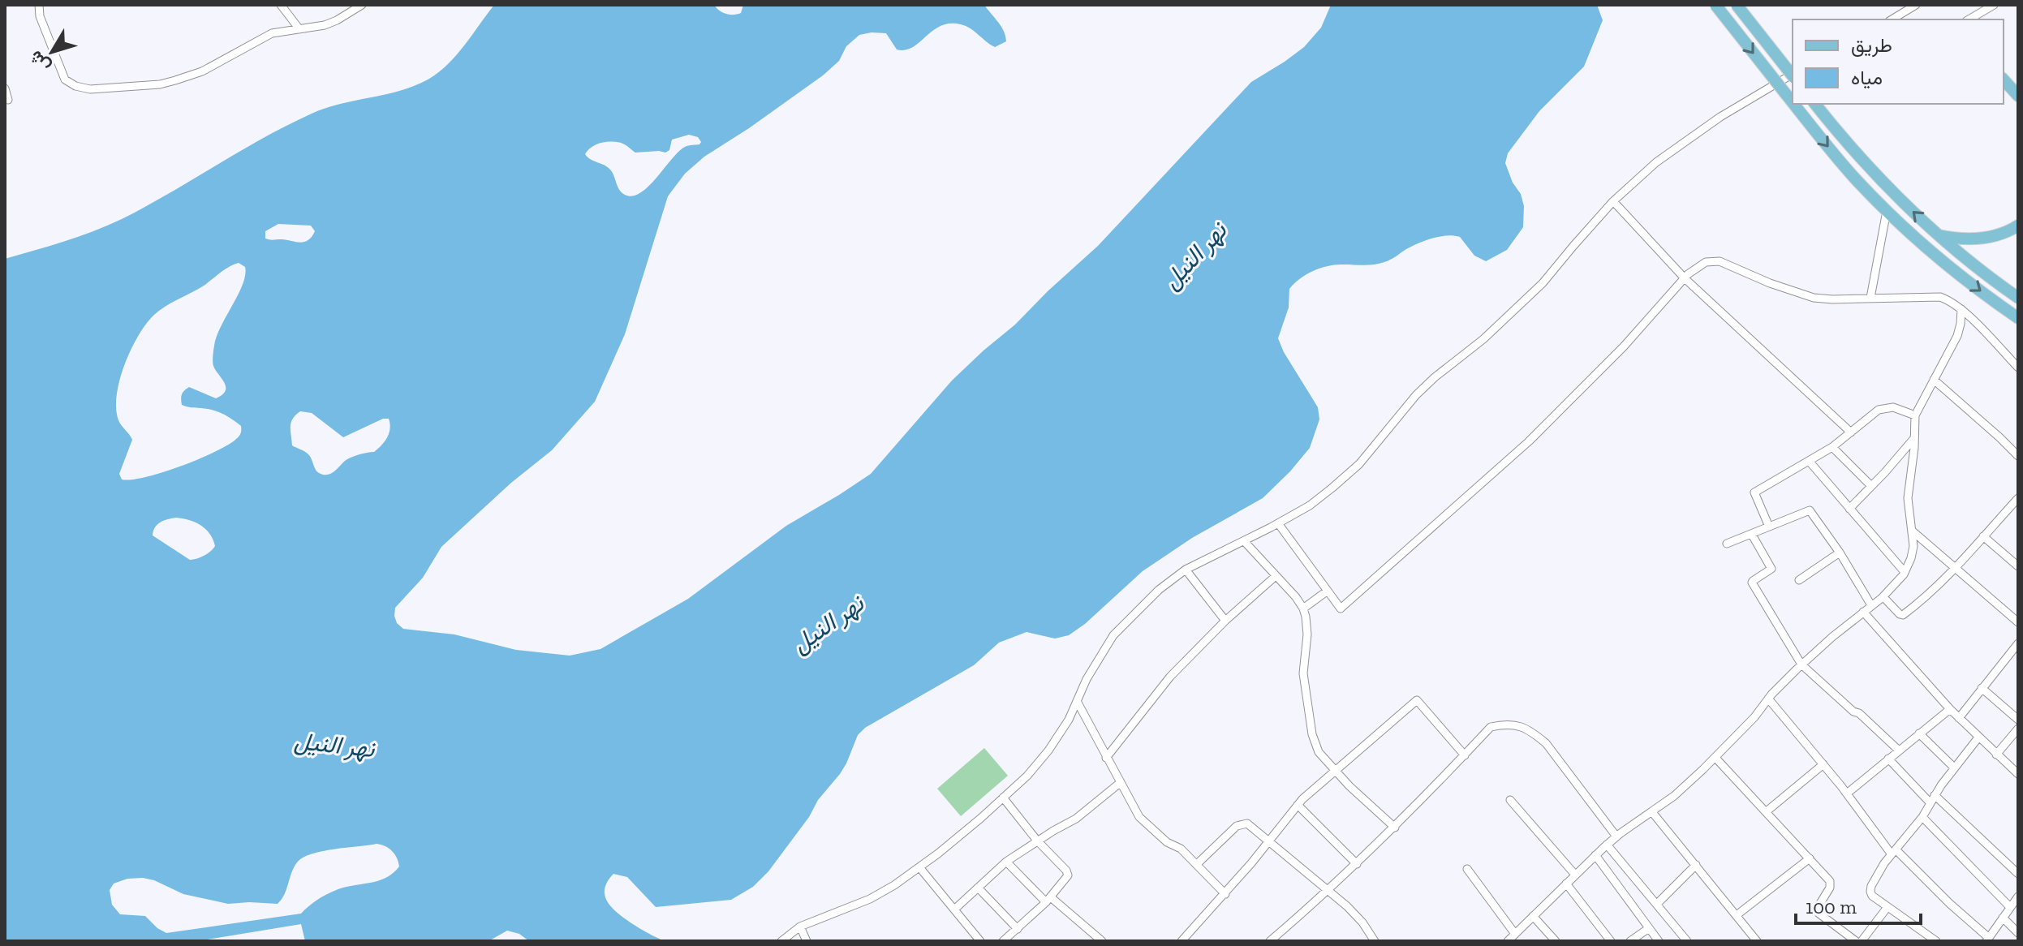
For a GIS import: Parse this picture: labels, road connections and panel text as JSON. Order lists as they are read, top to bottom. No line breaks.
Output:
{"water":["نهر النيل"],"legend":["طريق","مياه"],"scale_bar":"100 m","north":"bottom left"}
